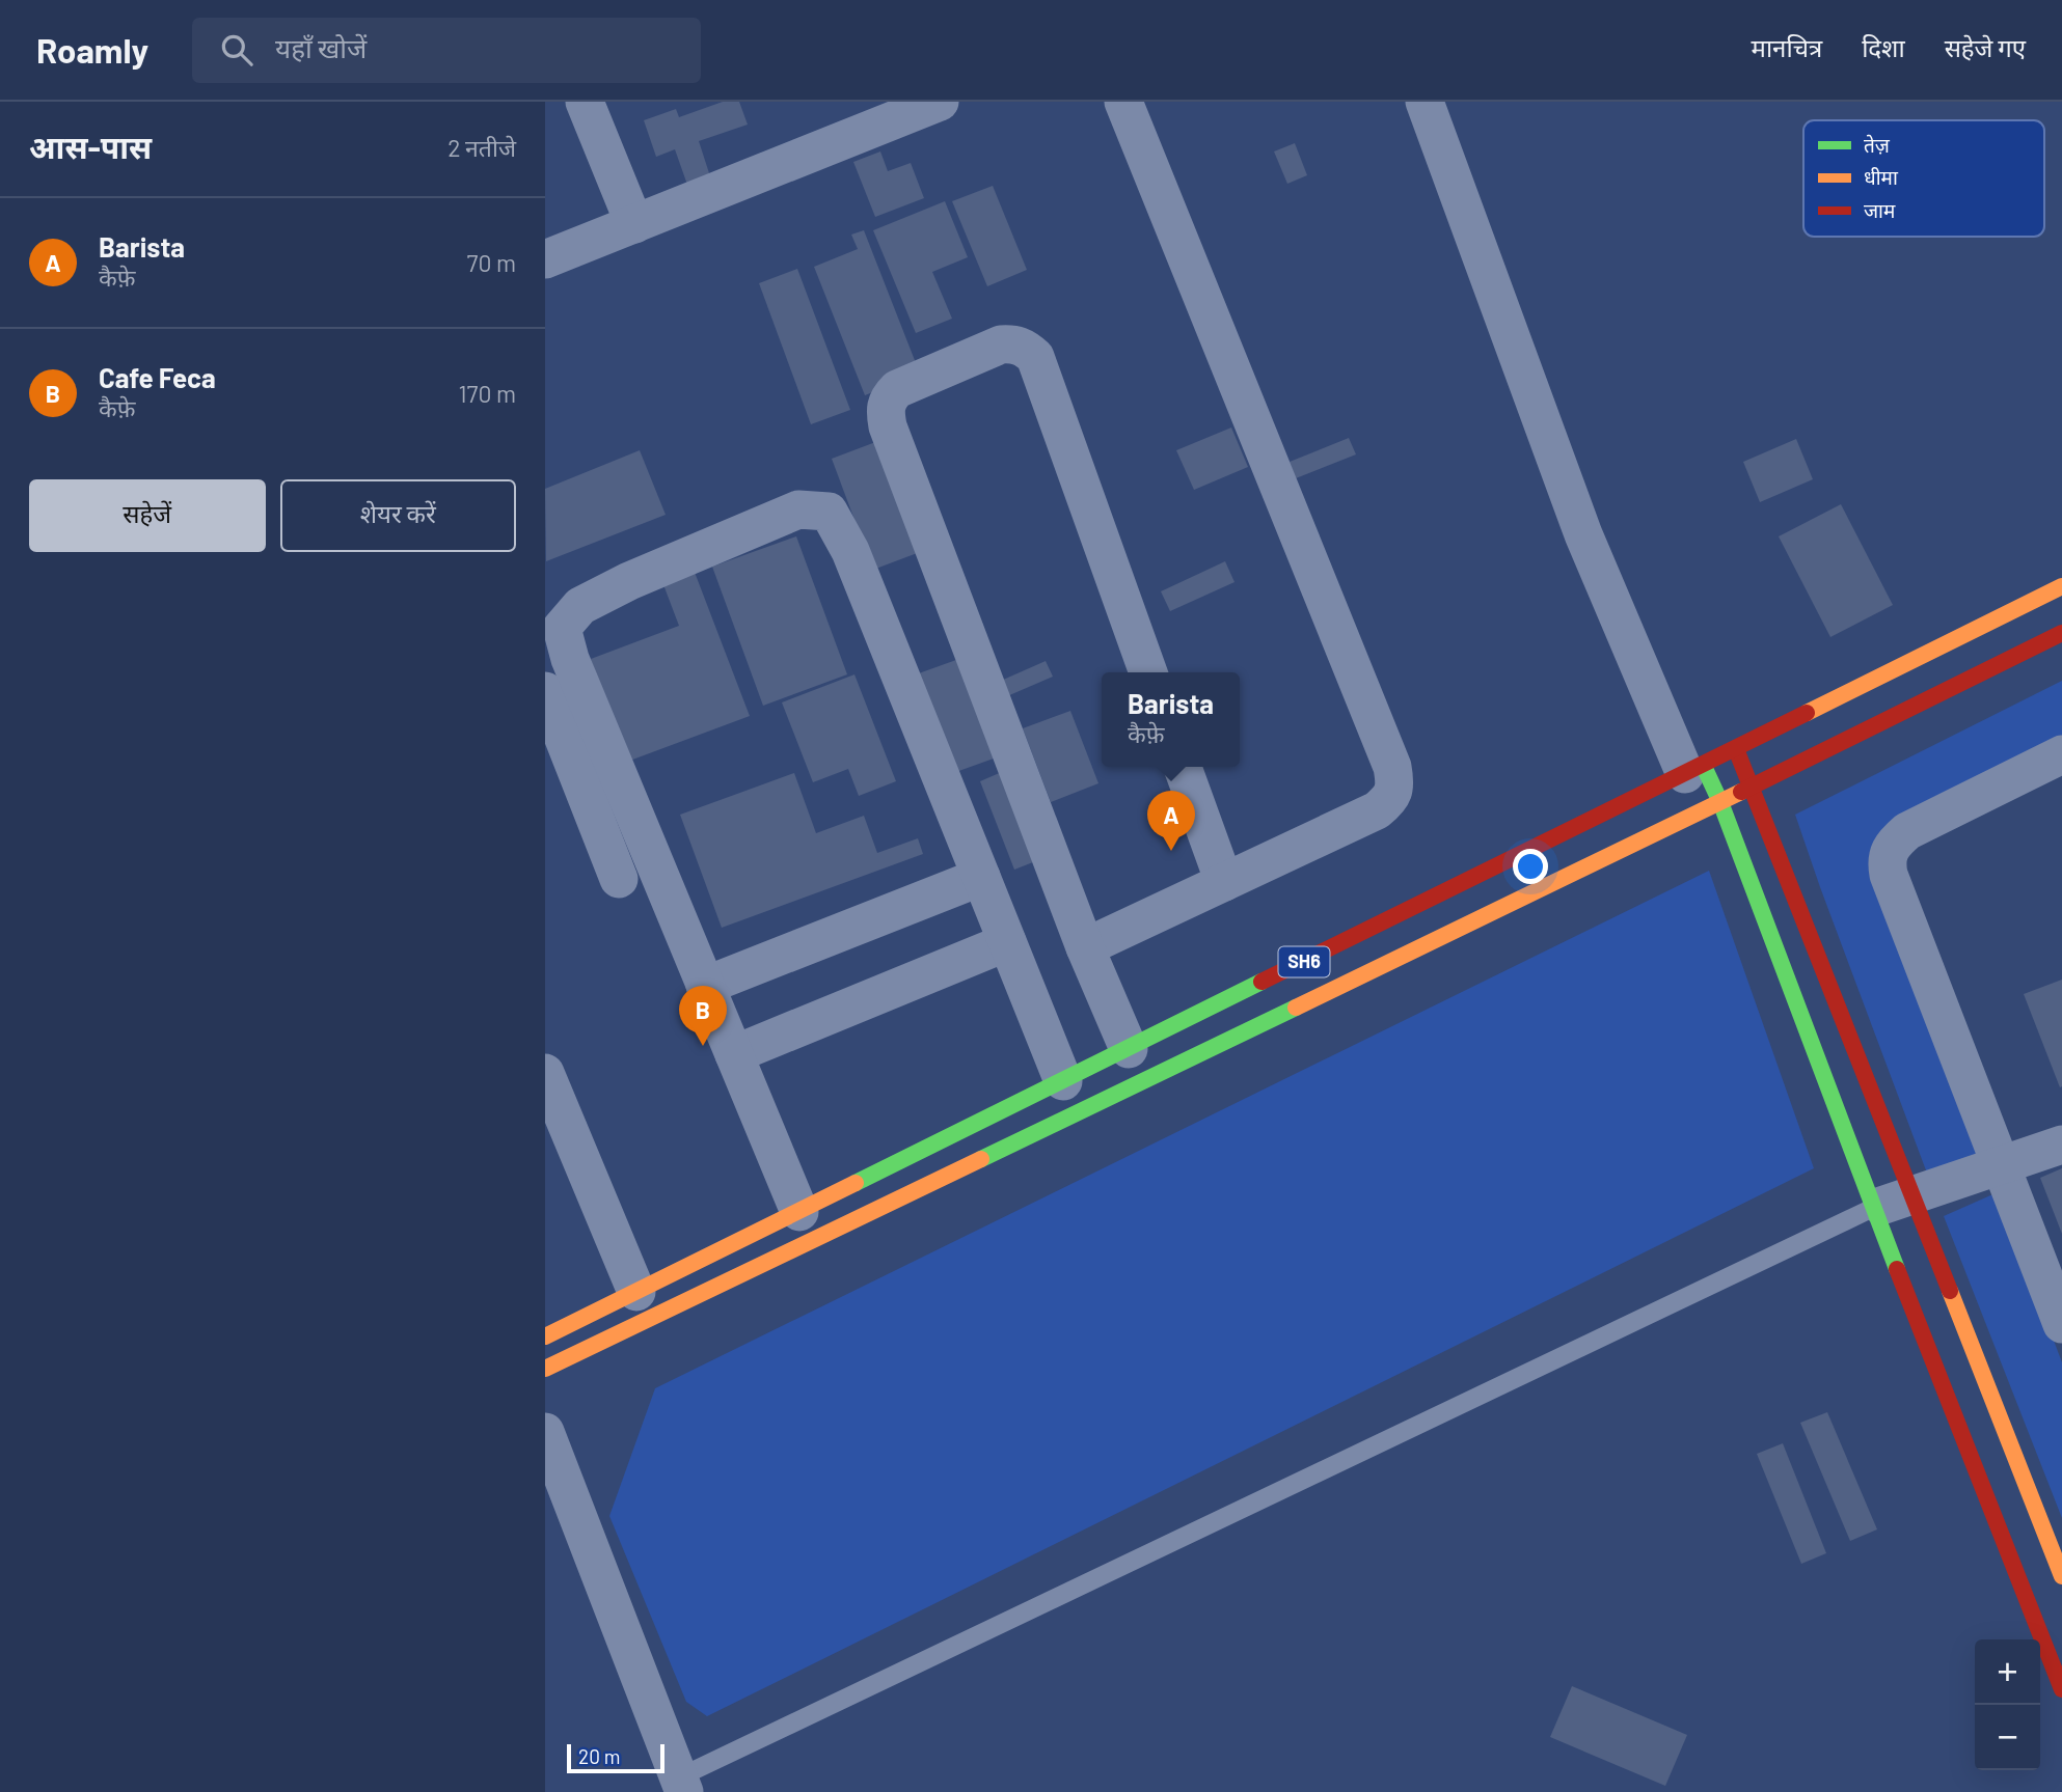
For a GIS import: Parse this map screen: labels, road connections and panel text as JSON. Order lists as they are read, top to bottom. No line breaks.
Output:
{"streets":{"main road":["SH6"]},"legend":["तेज़","धीमा","जाम"],"scale_bar":"20 m","page":{"header":"Roamly","search":"यहाँ खोजें","nav":["मानचित्र","दिशा","सहेजे गए"],"heading":["आस-पास","2 नतीजे"],"list":[{"mark":"A","name":"Barista","note":"कैफ़े","value":"70 m"},{"mark":"B","name":"Cafe Feca","note":"कैफ़े","value":"170 m"}],"buttons":["सहेजें","शेयर करें"],"popup":["Barista","कैफ़े"],"pins":["A","B"],"map_buttons":["+","−"],"scale":"20 m"}}
